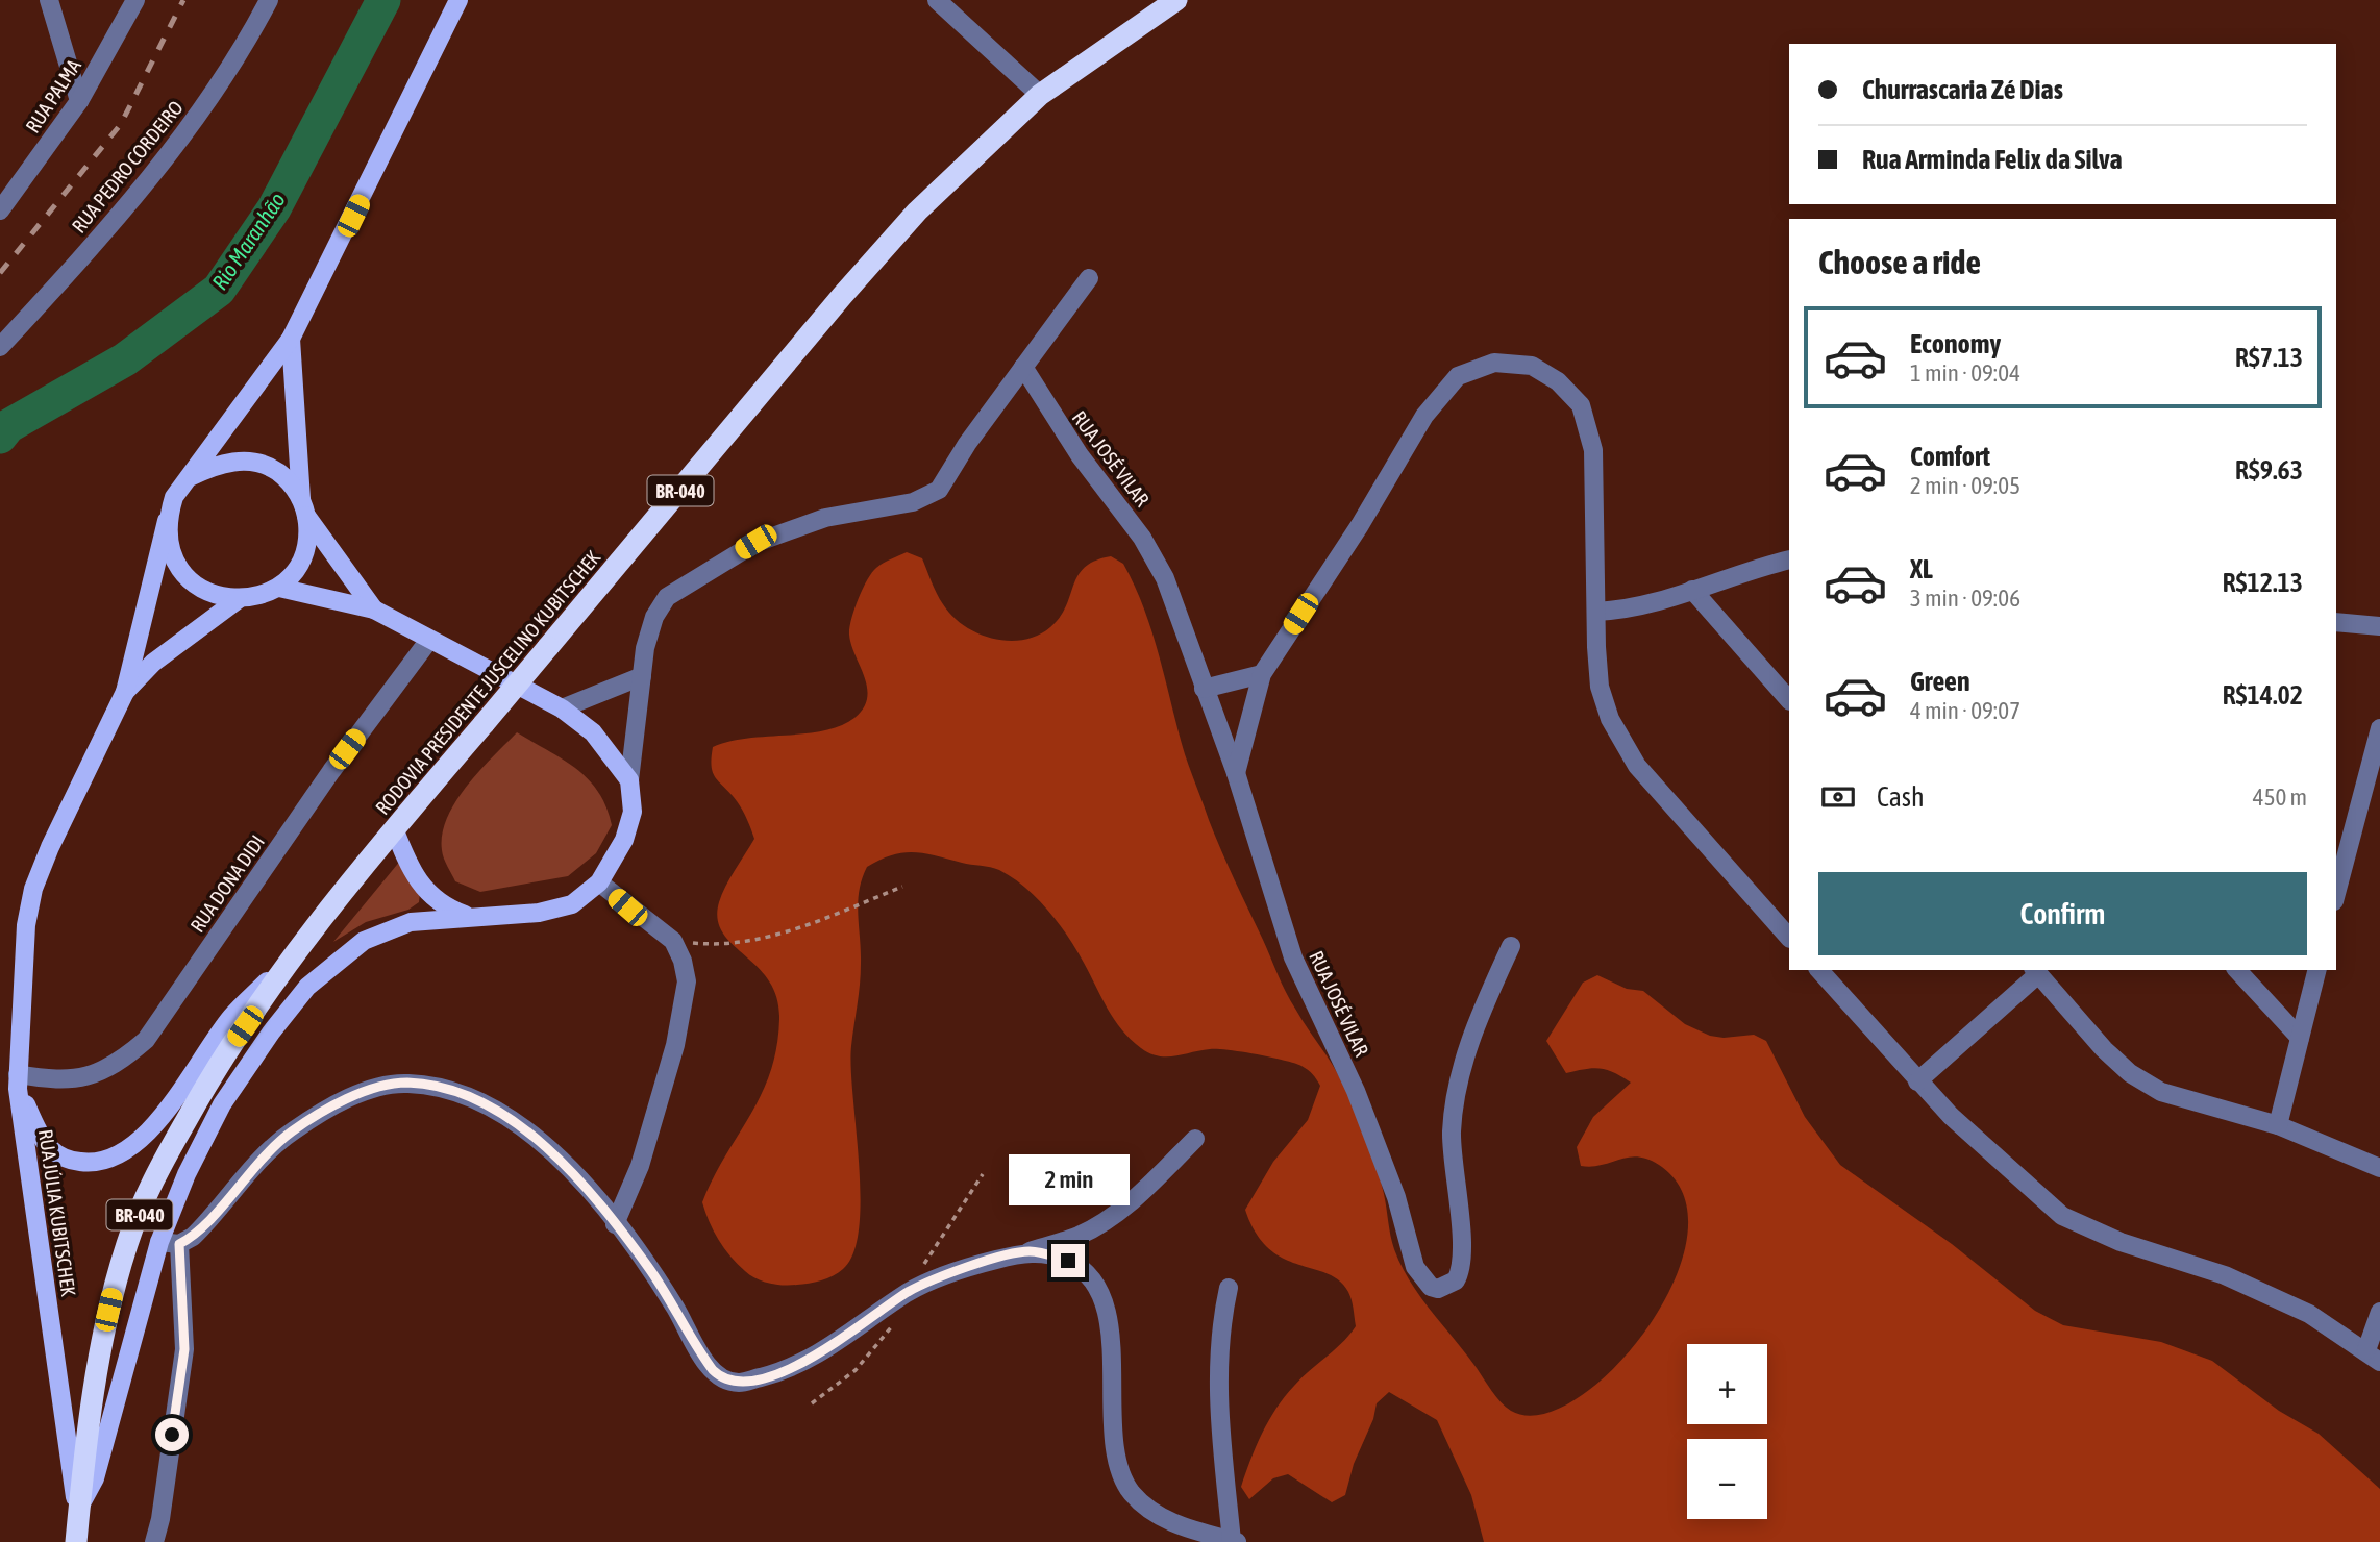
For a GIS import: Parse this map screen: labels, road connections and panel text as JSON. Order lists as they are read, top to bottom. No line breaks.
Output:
{"streets":{"highway":["BR-040","RODOVIA PRESIDENTE JUSCELINO KUBITSCHEK"],"main road":["RUA JÚLIA KUBITSCHEK"],"street":["RUA PALMA","RUA PEDRO CORDEIRO","RUA JOSÉ VILAR","RUA DONA DIDI"]},"crossings":[["RODOVIA PRESIDENTE JUSCELINO KUBITSCHEK","RUA JÚLIA KUBITSCHEK"],["RUA DONA DIDI","RUA JÚLIA KUBITSCHEK"]],"water":["Rio Maranhão"],"page":{"banner":["Churrascaria Zé Dias","Rua Arminda Felix da Silva"],"heading":"Choose a ride","list":[{"name":"Economy","note":"1 min · 09:04","value":"R$7.13"},{"name":"Comfort","note":"2 min · 09:05","value":"R$9.63"},{"name":"XL","note":"3 min · 09:06","value":"R$12.13"},{"name":"Green","note":"4 min · 09:07","value":"R$14.02"}],"pay":["Cash","450 m"],"buttons":"Confirm","bubble":"2 min","map_buttons":["+","−"]}}
